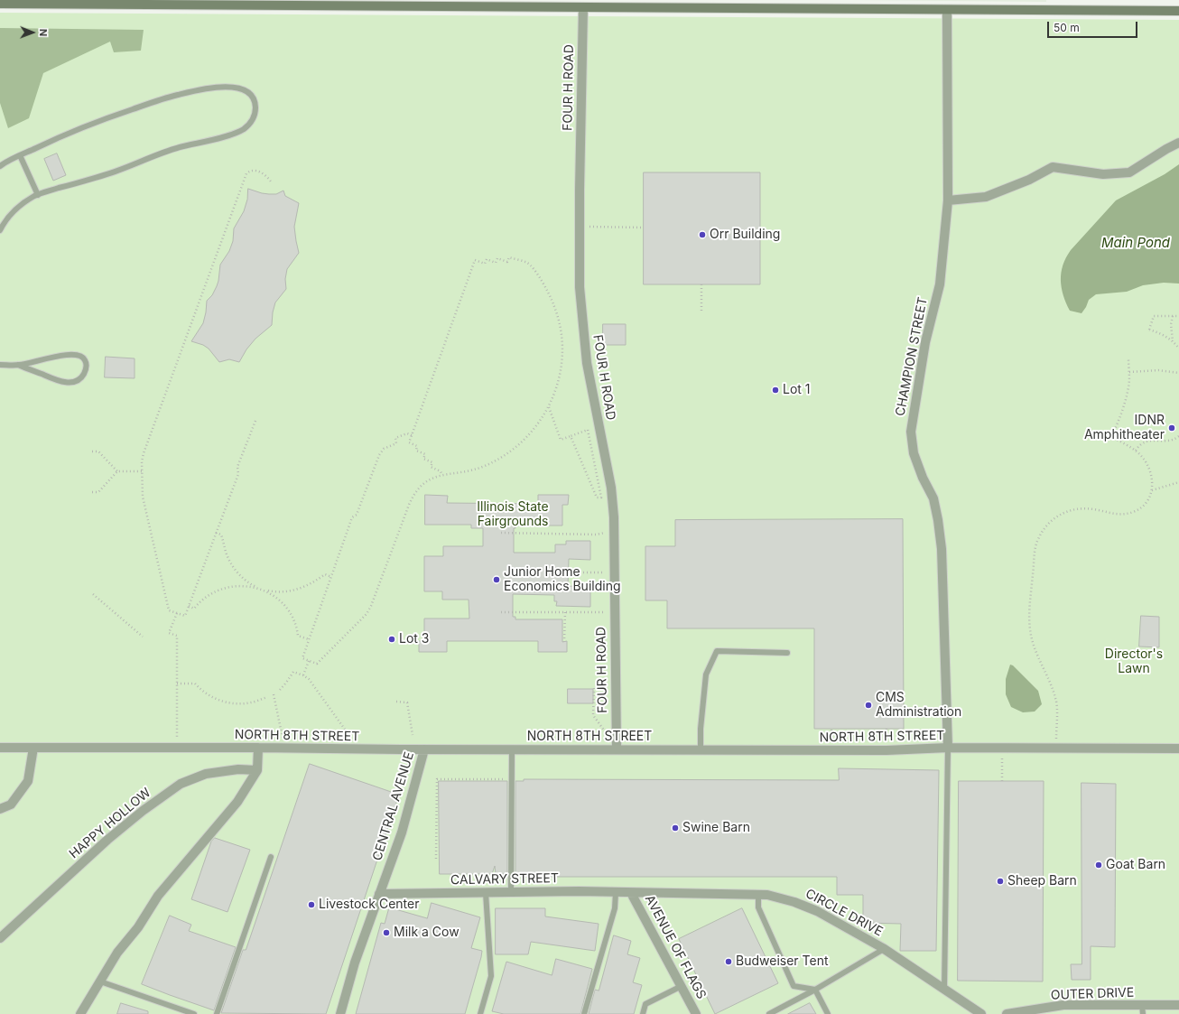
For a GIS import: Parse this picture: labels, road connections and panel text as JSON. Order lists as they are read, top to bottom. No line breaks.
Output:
{"streets":{"street":["FOUR H ROAD","CHAMPION STREET","NORTH 8TH STREET","CENTRAL AVENUE","HAPPY HOLLOW","CALVARY STREET","CIRCLE DRIVE","AVENUE OF FLAGS","OUTER DRIVE"]},"crossings":[["FOUR H ROAD","NORTH 8TH STREET"],["CHAMPION STREET","NORTH 8TH STREET"],["NORTH 8TH STREET","CENTRAL AVENUE"],["CENTRAL AVENUE","CALVARY STREET"],["CALVARY STREET","CIRCLE DRIVE"],["CALVARY STREET","AVENUE OF FLAGS"],["CIRCLE DRIVE","AVENUE OF FLAGS"]],"water":["Main Pond"],"parks":["Illinois State Fairgrounds","Director's Lawn"],"places":["Orr Building","Lot 1","IDNR Amphitheater","Junior Home Economics Building","Lot 3","CMS Administration","Swine Barn","Goat Barn","Sheep Barn","Livestock Center","Milk a Cow","Budweiser Tent"],"scale_bar":"50 m","north":"right"}
